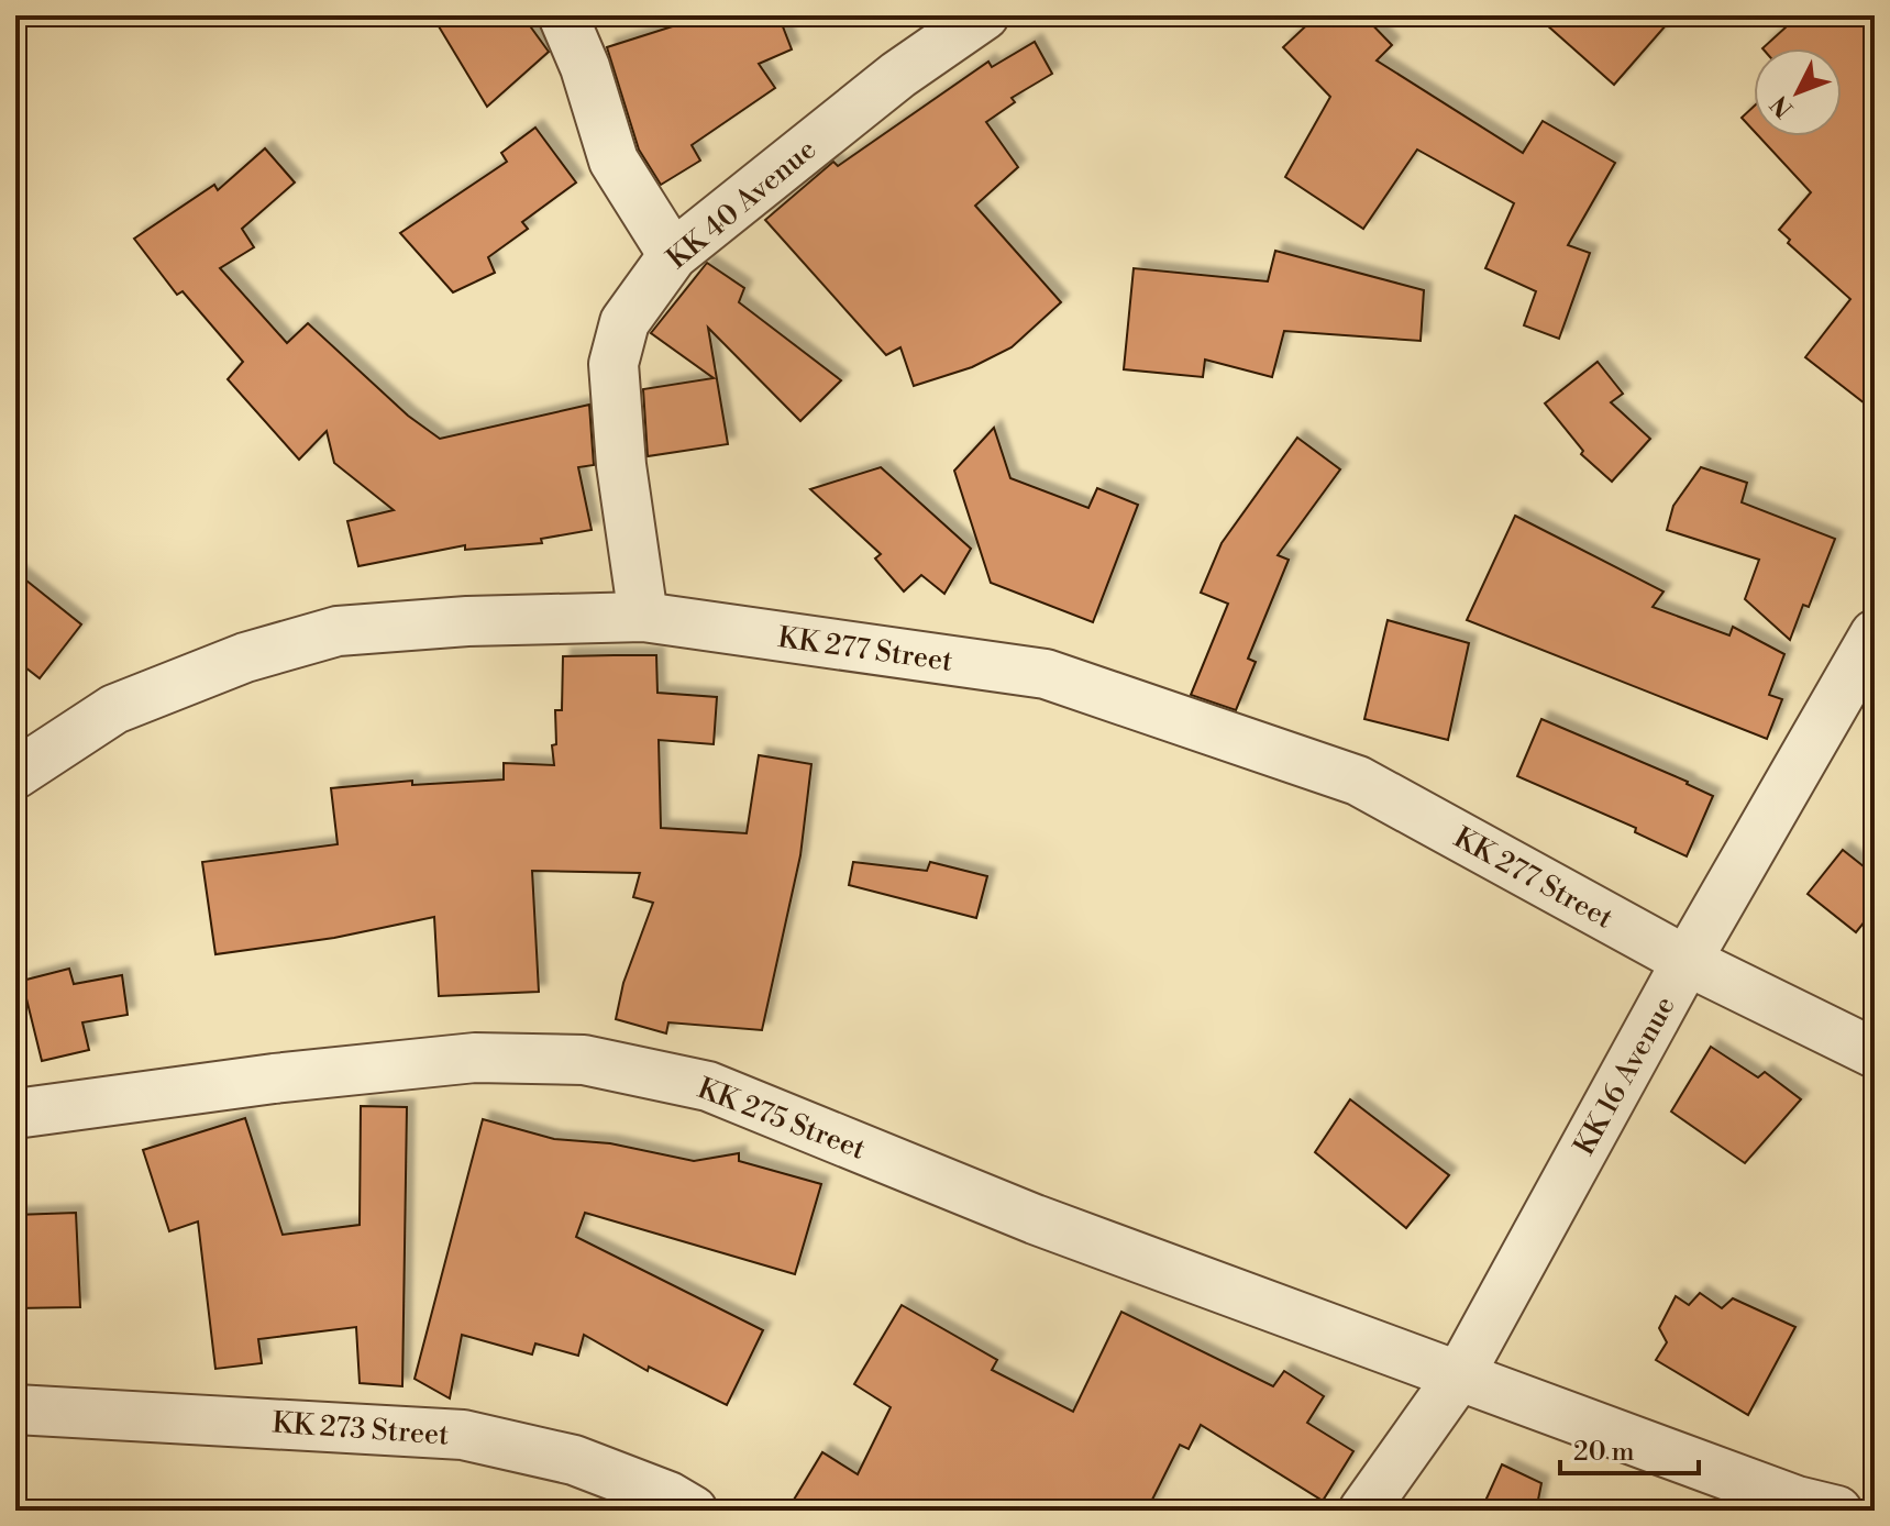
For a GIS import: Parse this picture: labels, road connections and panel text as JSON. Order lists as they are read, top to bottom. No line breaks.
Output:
{"streets":{"street":["KK 40 Avenue","KK 277 Street","KK 16 Avenue","KK 275 Street","KK 273 Street"]},"crossings":[["KK 40 Avenue","KK 277 Street"],["KK 277 Street","KK 16 Avenue"],["KK 16 Avenue","KK 275 Street"]],"scale_bar":"20 m","north":"bottom left"}
